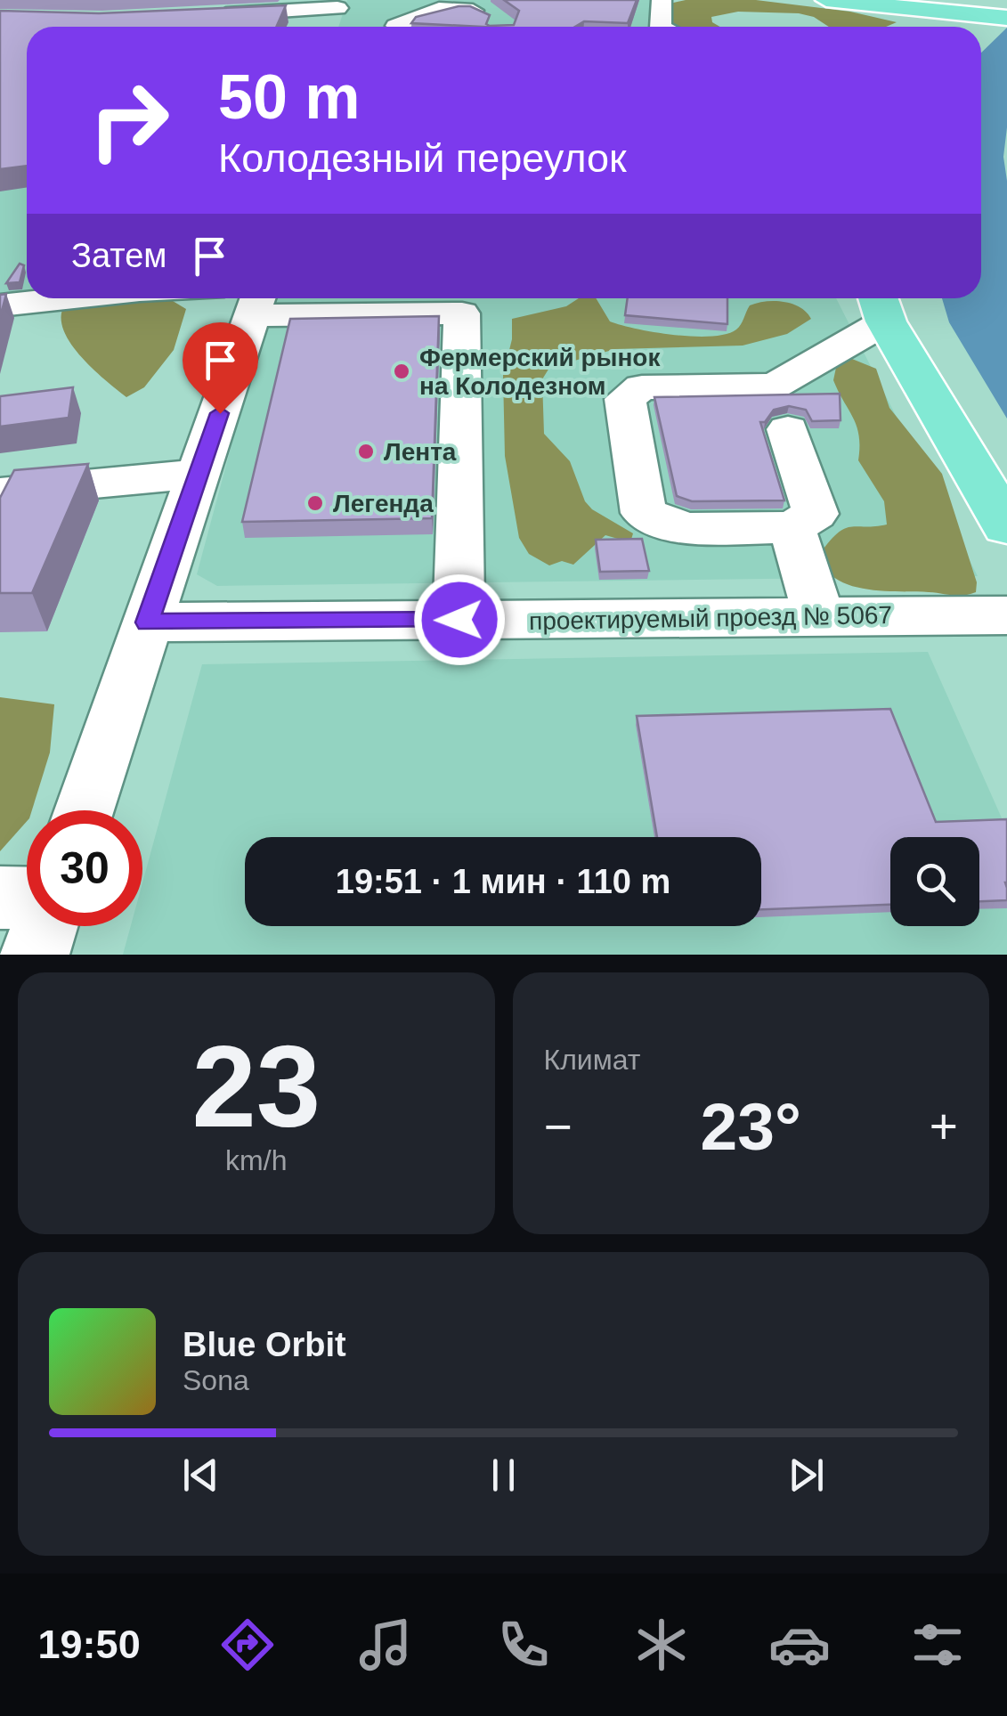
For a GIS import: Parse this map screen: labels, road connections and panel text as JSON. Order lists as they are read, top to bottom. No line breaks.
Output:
{"streets":{"street":["проектируемый проезд № 5067"]},"places":["Фермерский рынок на Колодезном","Лента","Легенда"],"page":{"turn":["50 m","Колодезный переулок"],"then":"Затем","limit":"30","trip":"19:51 · 1 мин · 110 m","tile":[["23","km/h"],"Климат"],"heat":["−","23°","+"],"song":["Blue Orbit","Sona"],"tabs":"19:50"}}
